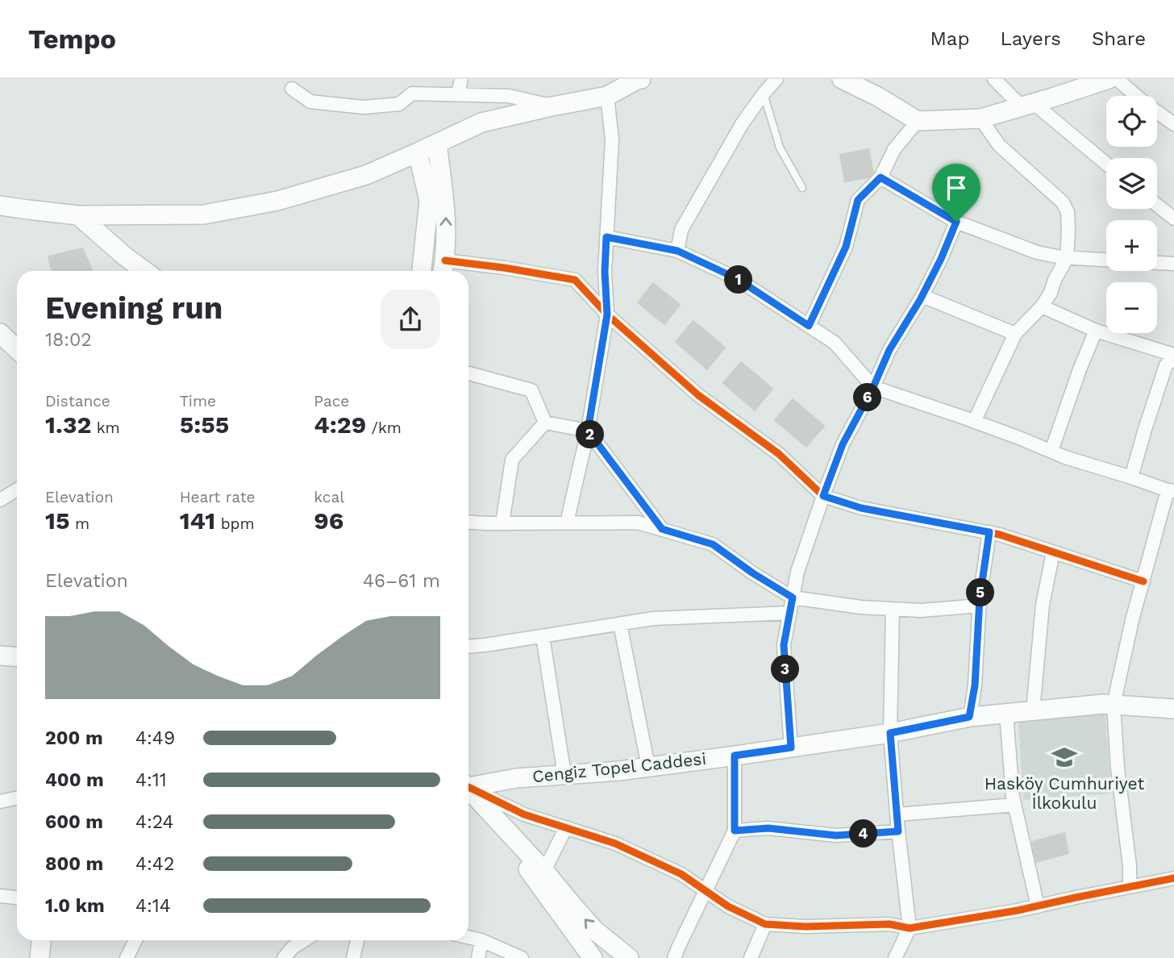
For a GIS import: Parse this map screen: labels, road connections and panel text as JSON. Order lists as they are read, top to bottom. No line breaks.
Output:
{"streets":{"main road":["Cengiz Topel Caddesi"]},"places":{"school or university":["Hasköy Cumhuriyet İlkokulu"]},"page":{"header":"Tempo","nav":["Map","Layers","Share"],"map_buttons":["+","−"],"pins":["1","6","2","5","3","4"],"heading":["Evening run","18:02"],"stats":[["Distance","1.32 km"],["Time","5:55"],["Pace","4:29 /km"],["Elevation","15 m"],["Heart rate","141 bpm"],["kcal","96"]],"chart":["Elevation","46–61 m"],"list":[{"name":"200 m","note":"4:49"},{"name":"400 m","note":"4:11"},{"name":"600 m","note":"4:24"},{"name":"800 m","note":"4:42"},{"name":"1.0 km","note":"4:14"}]}}
